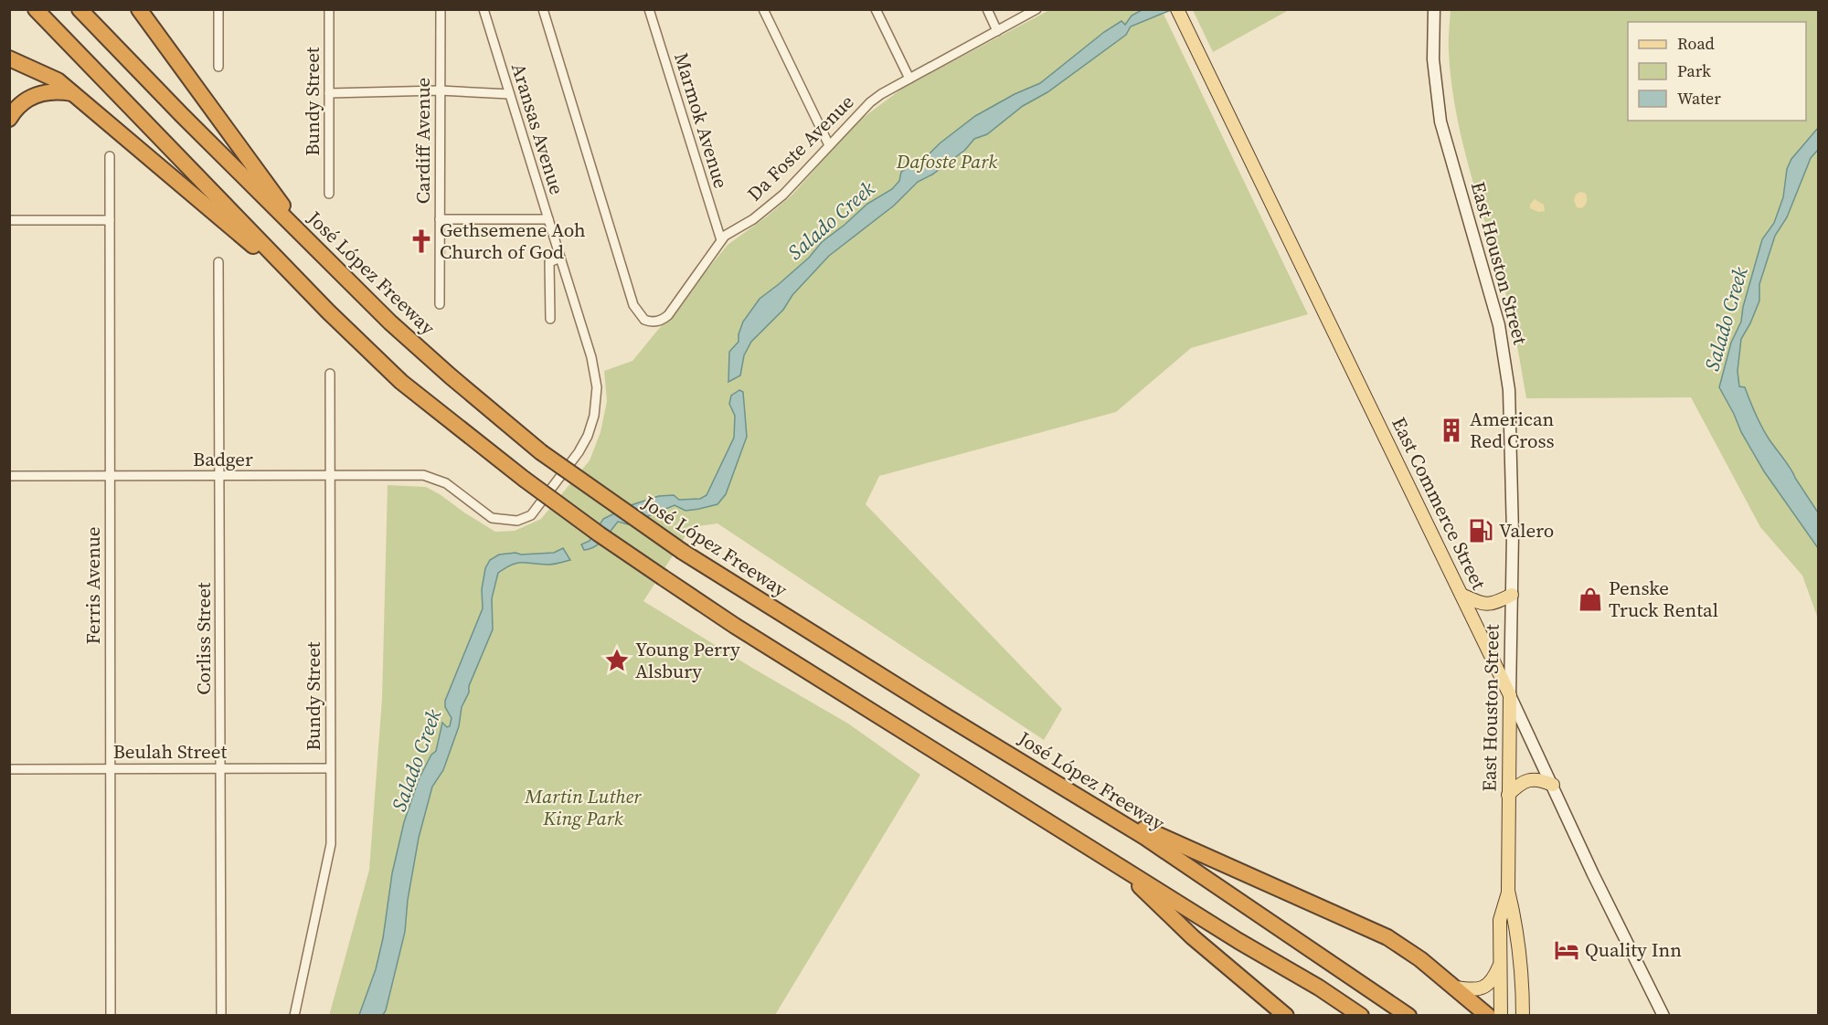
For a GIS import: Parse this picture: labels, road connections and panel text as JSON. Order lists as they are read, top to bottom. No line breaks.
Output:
{"streets":{"highway":["José López Freeway"],"main road":["East Houston Street","East Commerce Street"],"street":["Bundy Street","Marmok Avenue","Aransas Avenue","Cardiff Avenue","Da Foste Avenue","Badger","Ferris Avenue","Corliss Street","Beulah Street"]},"crossings":[["Bundy Street","Badger"],["Bundy Street","Beulah Street"],["Marmok Avenue","Da Foste Avenue"],["Aransas Avenue","Badger"],["East Houston Street","East Commerce Street"],["Badger","Ferris Avenue"],["Badger","Corliss Street"],["Ferris Avenue","Beulah Street"],["Corliss Street","Beulah Street"]],"water":["Salado Creek"],"parks":["Dafoste Park","Martin Luther King Park"],"places":{"church":["Gethsemene Aoh Church of God"],"building":["American Red Cross"],"fuel station":["Valero"],"shop":["Penske Truck Rental"],"place":["Young Perry Alsbury"],"hotel":["Quality Inn"]},"legend":["Road","Park","Water"]}
